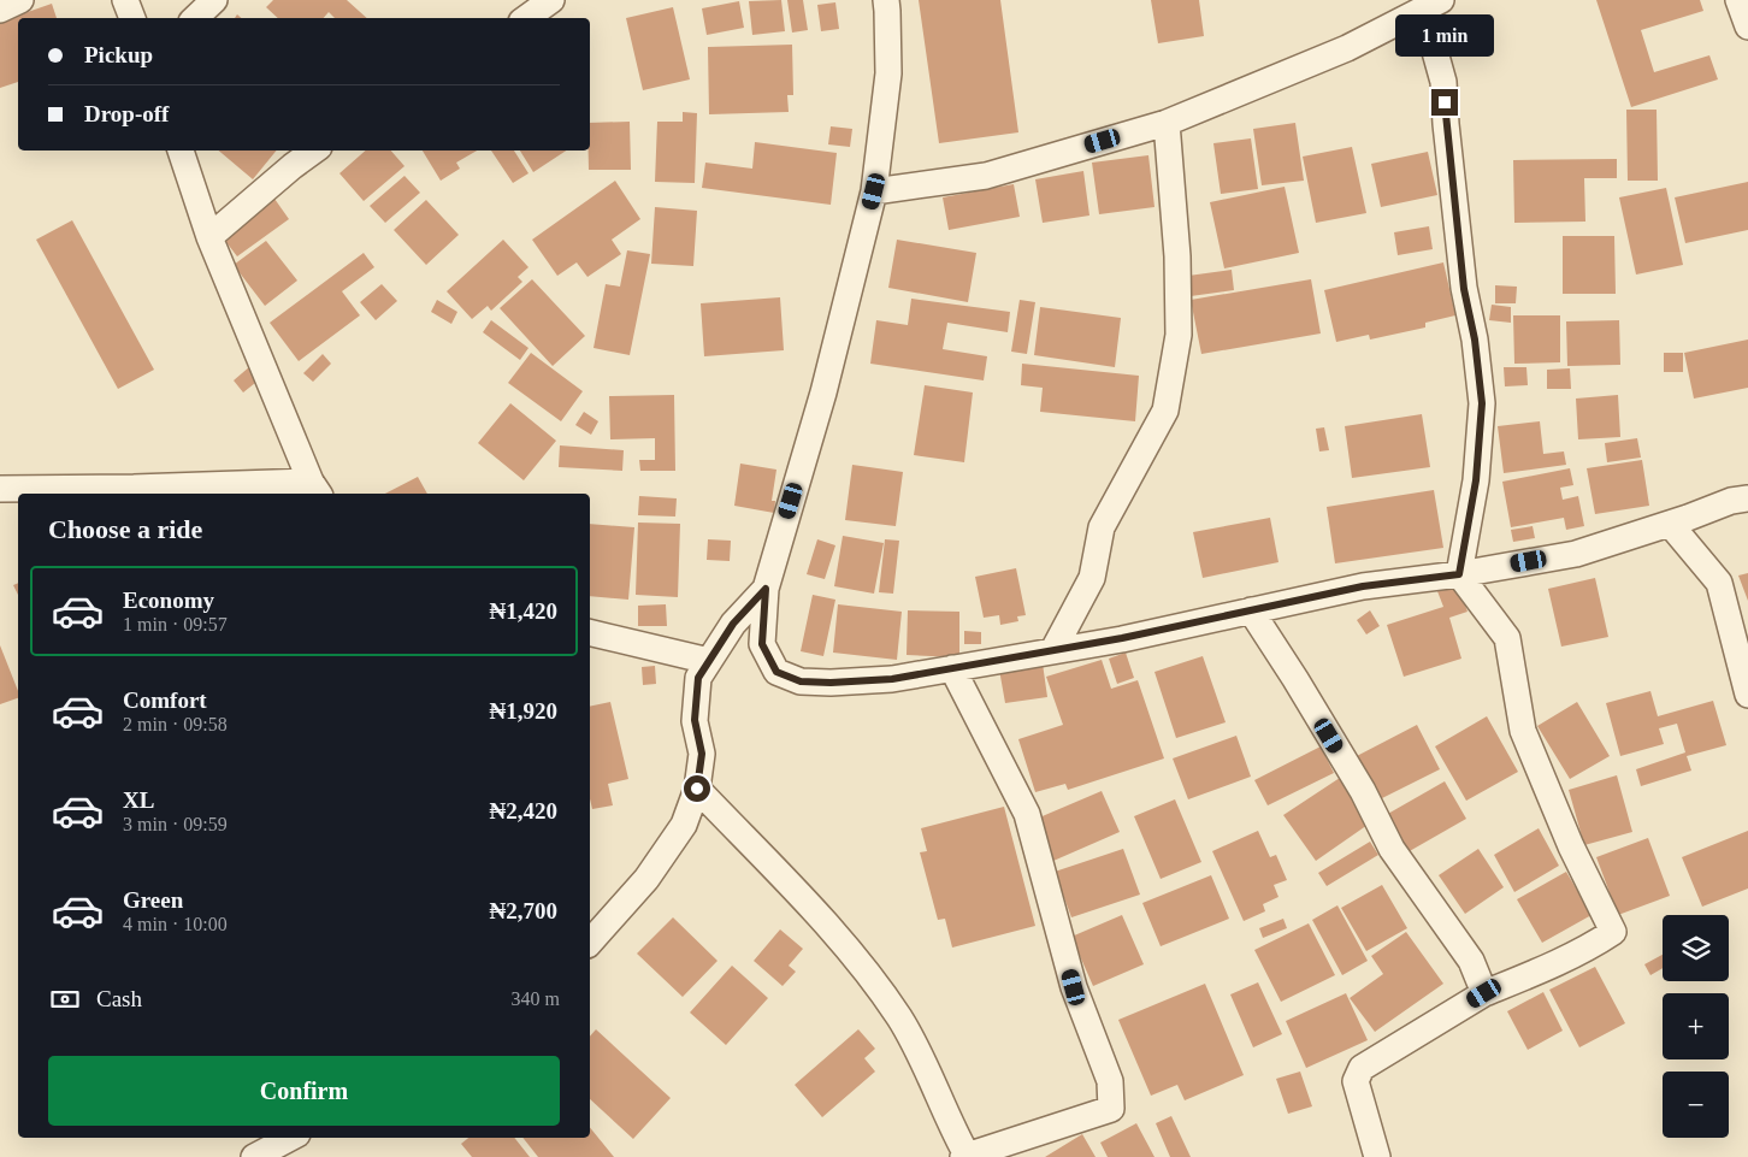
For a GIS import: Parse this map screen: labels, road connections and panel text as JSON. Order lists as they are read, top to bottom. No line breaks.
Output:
{"page":{"bubble":"1 min","banner":["Pickup","Drop-off"],"heading":"Choose a ride","list":[{"name":"Economy","note":"1 min · 09:57","value":"₦1,420"},{"name":"Comfort","note":"2 min · 09:58","value":"₦1,920"},{"name":"XL","note":"3 min · 09:59","value":"₦2,420"},{"name":"Green","note":"4 min · 10:00","value":"₦2,700"}],"map_buttons":["+","−"],"pay":["Cash","340 m"],"buttons":"Confirm"}}
